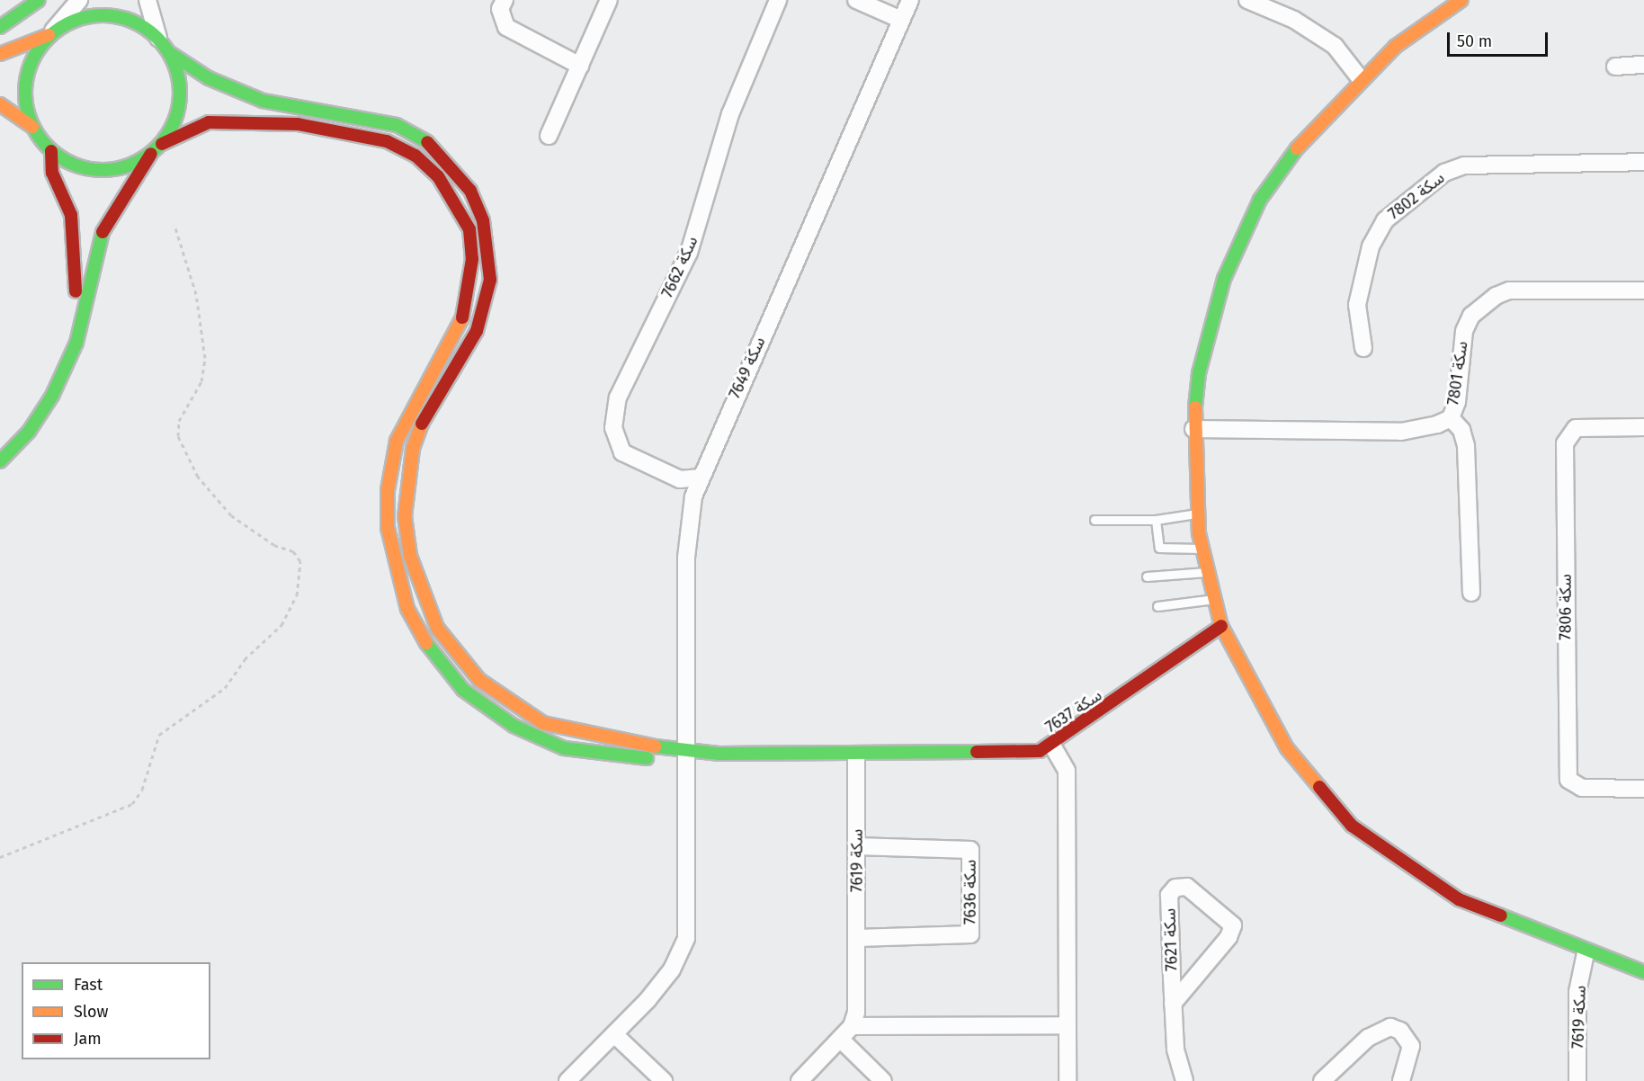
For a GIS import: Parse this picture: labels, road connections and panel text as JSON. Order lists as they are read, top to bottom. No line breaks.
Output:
{"streets":{"street":["سكة 7802","سكة 7662","سكة 7649","سكة 7801","سكة 7806","سكة 7637","سكة 7619","سكة 7636","سكة 7621"]},"crossings":[["سكة 7662","سكة 7649"],["سكة 7637","سكة 7619"],["سكة 7619","سكة 7636"]],"legend":["Fast","Slow","Jam"],"scale_bar":"50 m"}
